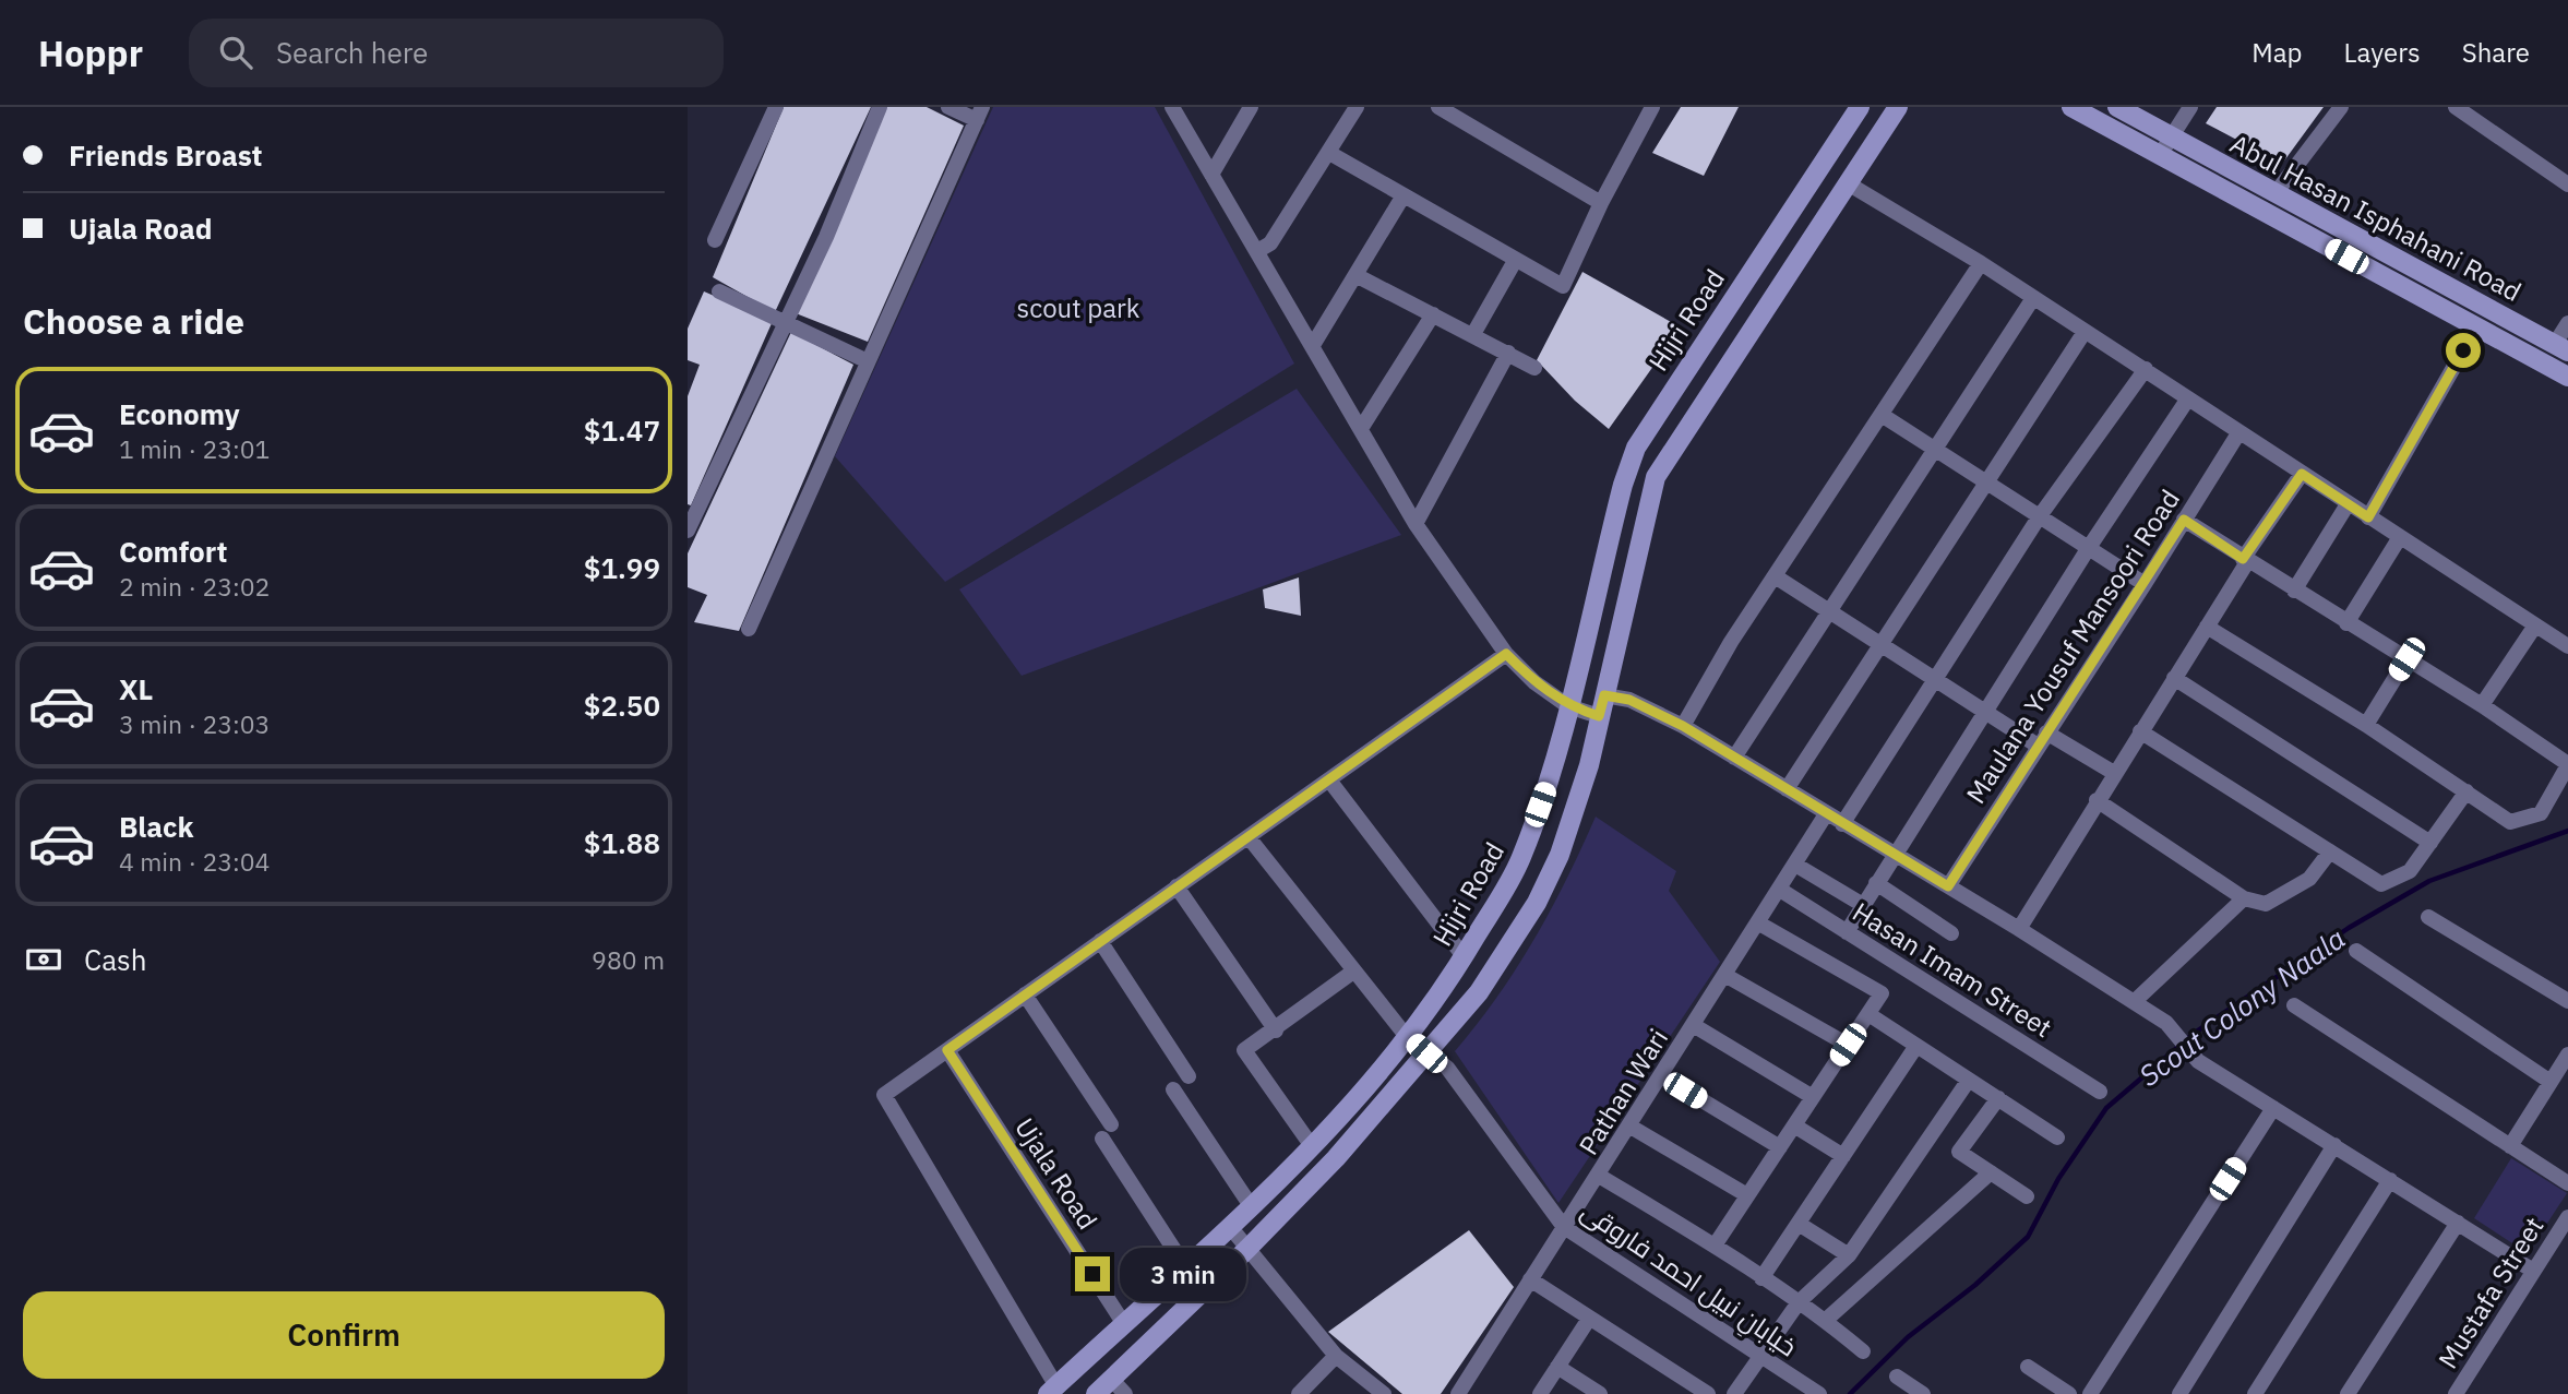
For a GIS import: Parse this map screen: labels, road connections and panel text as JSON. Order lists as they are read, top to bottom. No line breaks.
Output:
{"streets":{"main road":["Abul Hasan Isphahani Road","Hijri Road"],"street":["Maulana Yousuf Mansoori Road","Hasan Imam Street","Pathan Wari","Ujala Road","خیابانِ نبیل احمد فاروقی","Mustafa Street"]},"crossings":[["Hijri Road","Ujala Road"],["Hijri Road","خیابانِ نبیل احمد فاروقی"],["Hasan Imam Street","Pathan Wari"],["Pathan Wari","خیابانِ نبیل احمد فاروقی"]],"water":["Scout Colony Naala"],"parks":["scout park"],"page":{"header":"Hoppr","search":"Search here","nav":["Map","Layers","Share"],"banner":["Friends Broast","Ujala Road"],"heading":"Choose a ride","list":[{"name":"Economy","note":"1 min · 23:01","value":"$1.47"},{"name":"Comfort","note":"2 min · 23:02","value":"$1.99"},{"name":"XL","note":"3 min · 23:03","value":"$2.50"},{"name":"Black","note":"4 min · 23:04","value":"$1.88"}],"pay":["Cash","980 m"],"bubble":"3 min","buttons":"Confirm"}}
